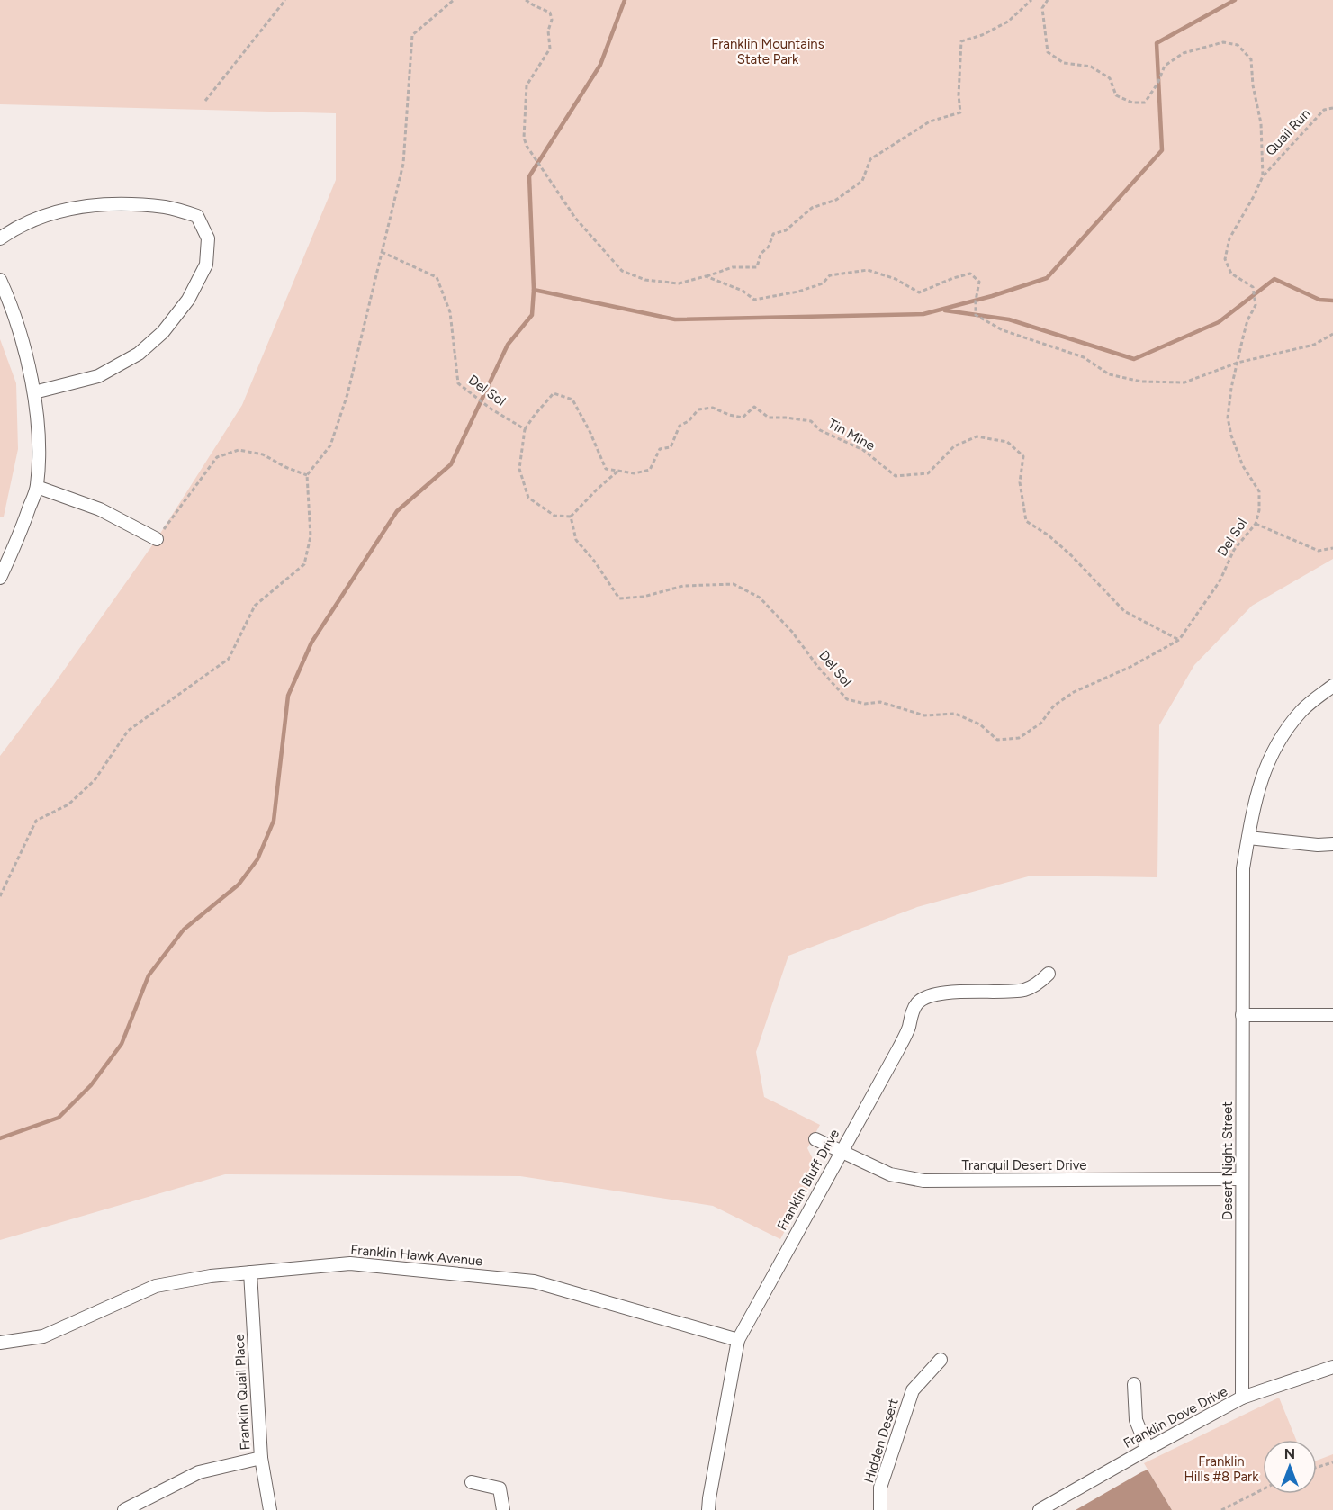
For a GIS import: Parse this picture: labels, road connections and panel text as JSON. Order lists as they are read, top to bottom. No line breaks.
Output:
{"streets":{"street":["Desert Night Street","Tranquil Desert Drive","Franklin Bluff Drive","Franklin Hawk Avenue","Franklin Quail Place","Franklin Dove Drive","Hidden Desert"],"path":["Quail Run","Del Sol","Tin Mine"]},"crossings":[["Quail Run","Del Sol"],["Del Sol","Tin Mine"],["Desert Night Street","Tranquil Desert Drive"],["Desert Night Street","Franklin Dove Drive"],["Tranquil Desert Drive","Franklin Bluff Drive"],["Franklin Bluff Drive","Franklin Hawk Avenue"],["Franklin Hawk Avenue","Franklin Quail Place"]],"parks":["Franklin Mountains State Park","Franklin Hills #8 Park"],"north":"top"}
